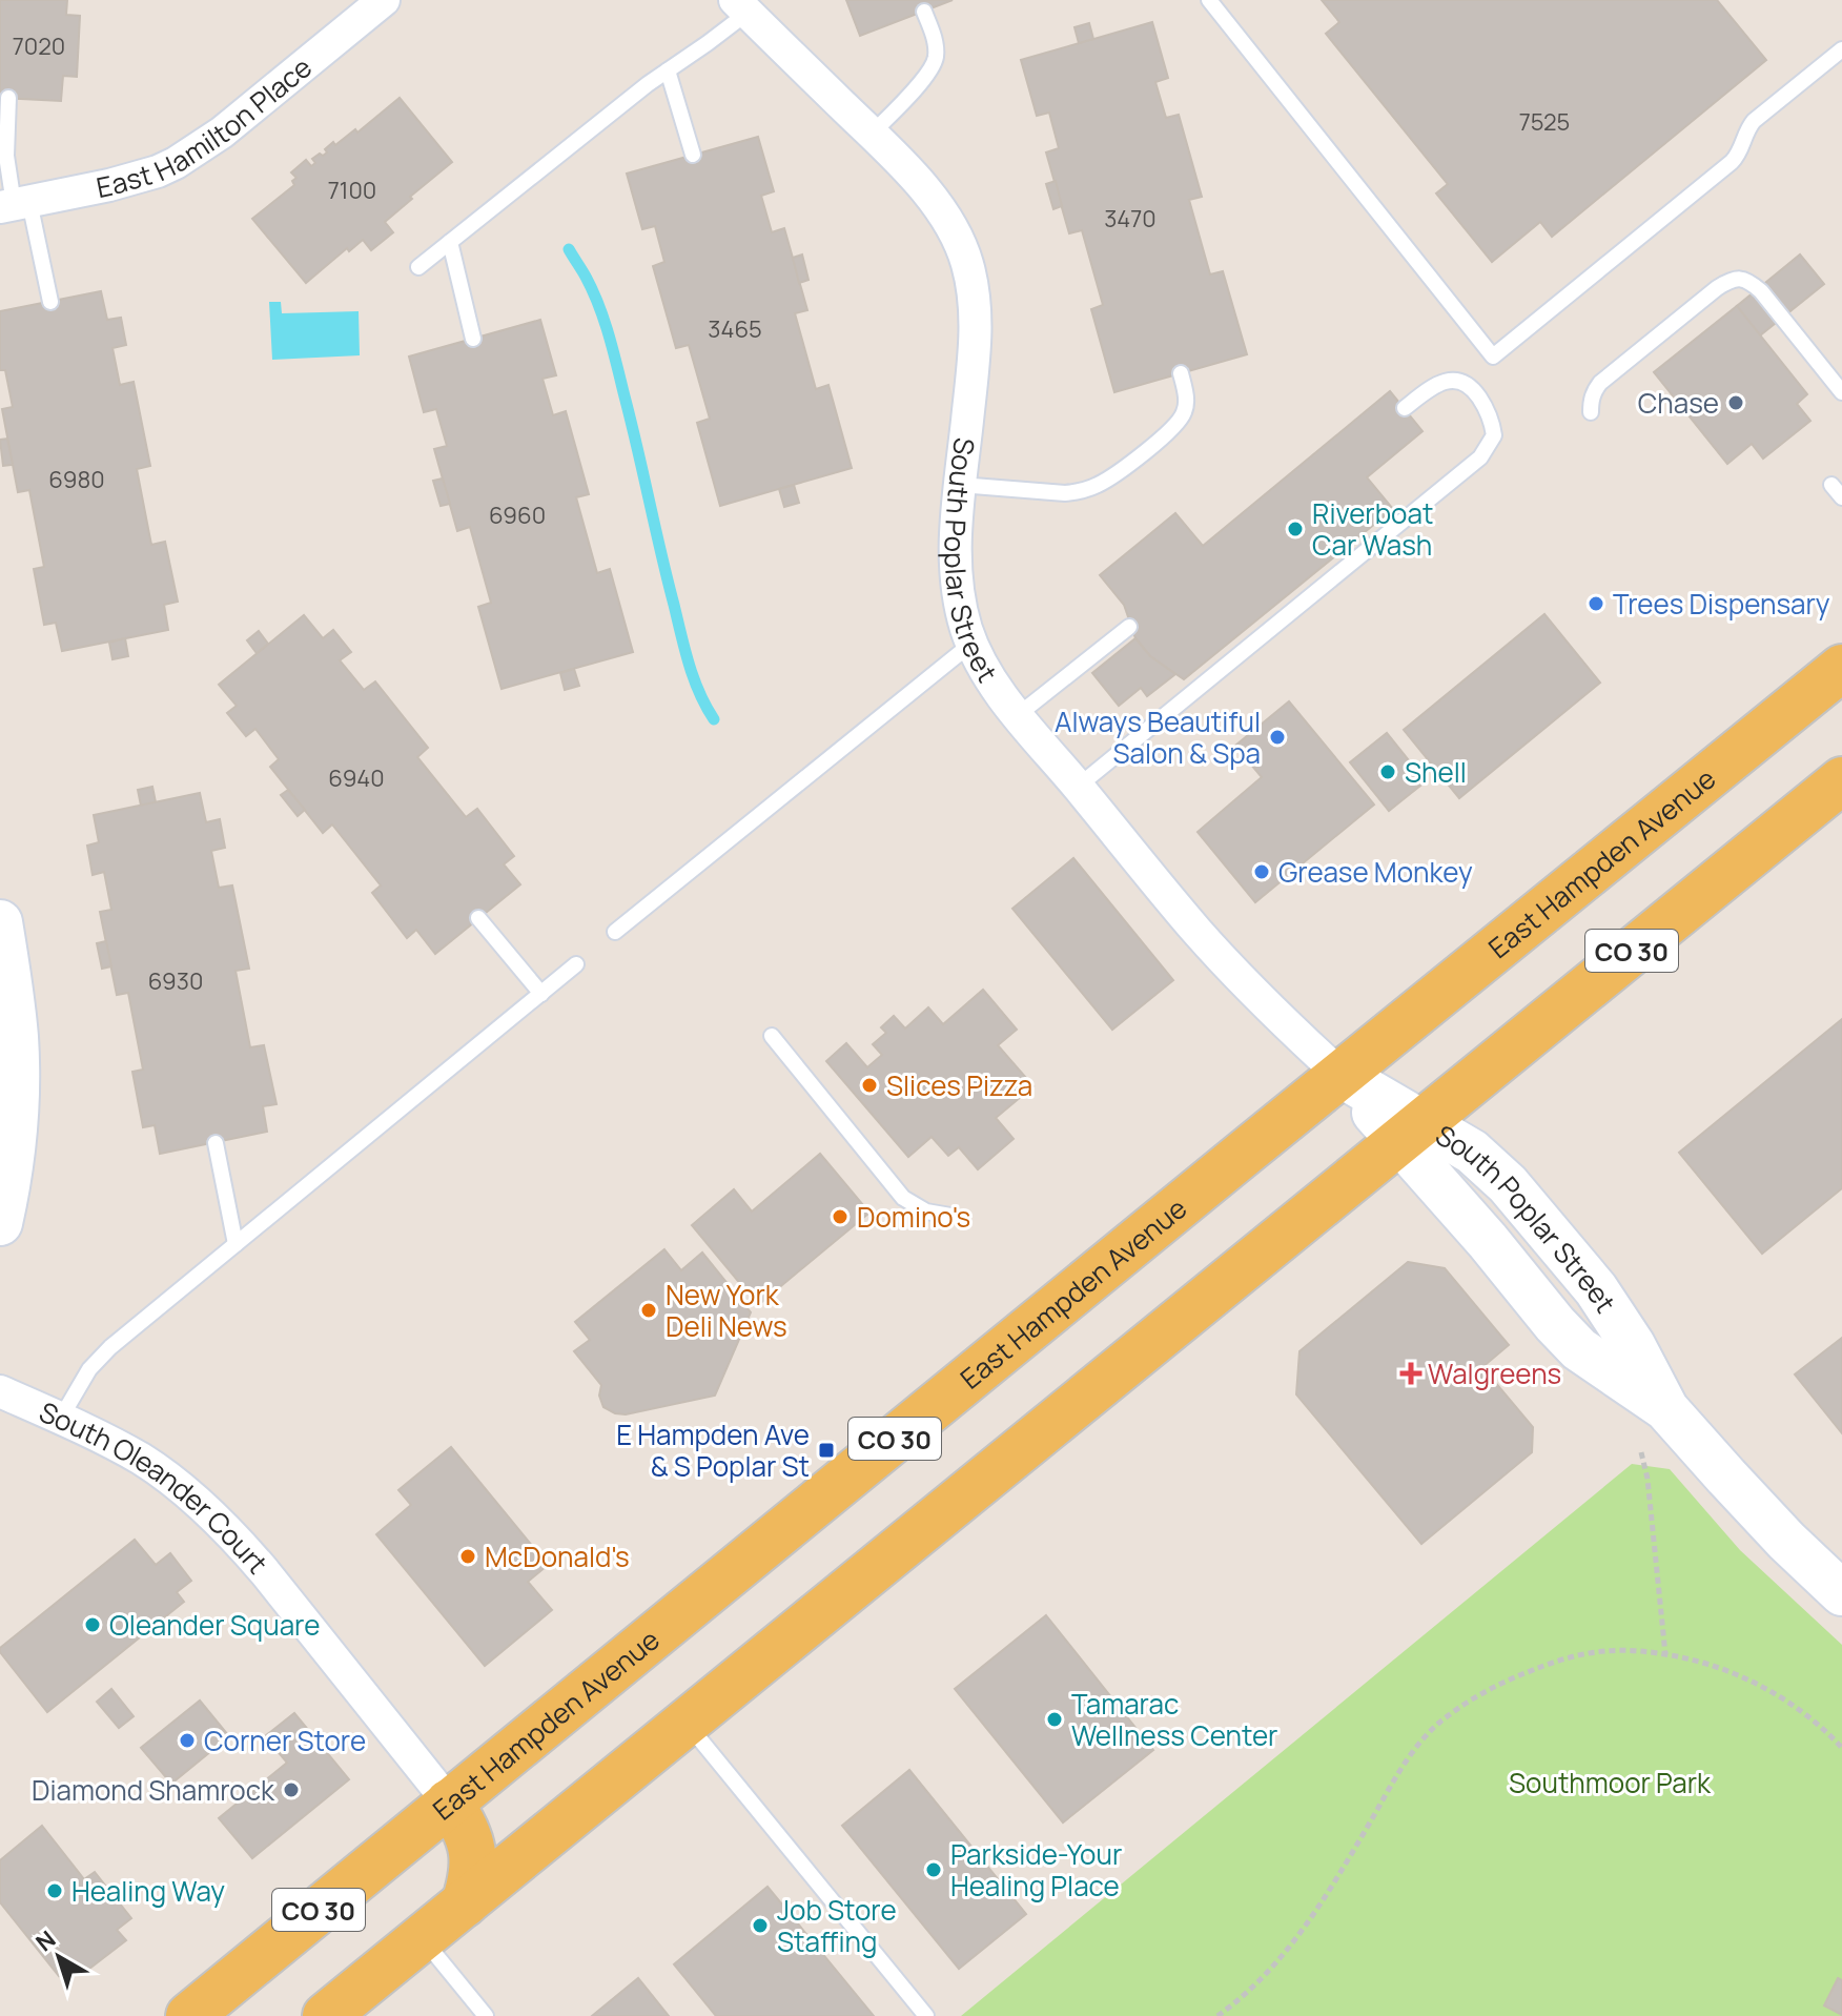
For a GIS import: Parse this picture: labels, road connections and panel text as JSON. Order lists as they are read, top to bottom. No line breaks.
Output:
{"streets":{"main road":["East Hampden Avenue","CO 30"],"street":["East Hamilton Place","South Poplar Street","South Oleander Court"]},"crossings":[["South Poplar Street","East Hampden Avenue"],["South Poplar Street","CO 30"],["East Hampden Avenue","South Oleander Court"]],"parks":["Southmoor Park"],"places":{"other":["Chase","Riverboat Car Wash","Trees Dispensary","Always Beautiful Salon & Spa","Shell","Grease Monkey","Slices Pizza","Domino's","New York Deli News","McDonald's","Oleander Square","Tamarac Wellness Center","Corner Store","Diamond Shamrock","Parkside-Your Healing Place","Healing Way","Job Store Staffing"],"health":["Walgreens"],"transit":["E Hampden Ave & S Poplar St"]},"house_numbers":["7020","7525","7100","3470","3465","6980","6960","6940","6930"],"north":"top left"}
